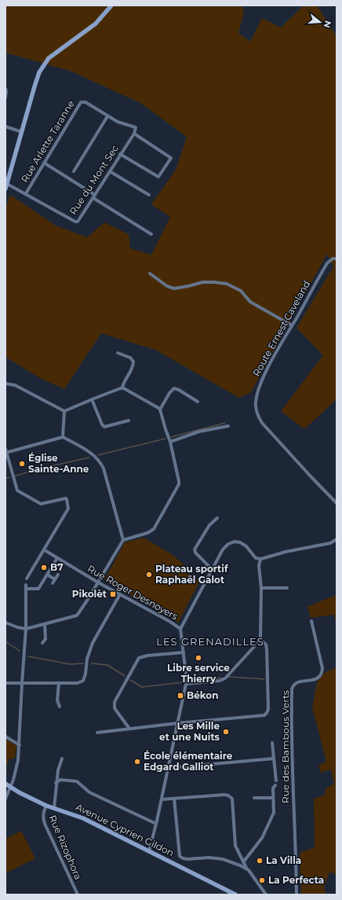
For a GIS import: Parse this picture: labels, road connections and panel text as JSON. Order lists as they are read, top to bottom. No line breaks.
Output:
{"streets":{"street":["Rue Arlette Taranne","Rue du Mont Sec","Route Ernest Caveland","Rue Roger Desnoyers","Rue des Bambous Verts","Avenue Cyprien Gildon","Rue Rizophora"]},"crossings":[["Rue Arlette Taranne","Rue du Mont Sec"],["Rue Roger Desnoyers","Avenue Cyprien Gildon"],["Avenue Cyprien Gildon","Rue Rizophora"]],"districts":["LES GRENADILLES"],"places":{"other":["Église Sainte-Anne","B7","Plateau sportif Raphaël Galot","Libre service Thierry","Les Mille et une Nuits","École élémentaire Edgard Galliot","La Villa","La Perfecta"],"transit":["Pikolèt","Békon"]},"north":"right"}
